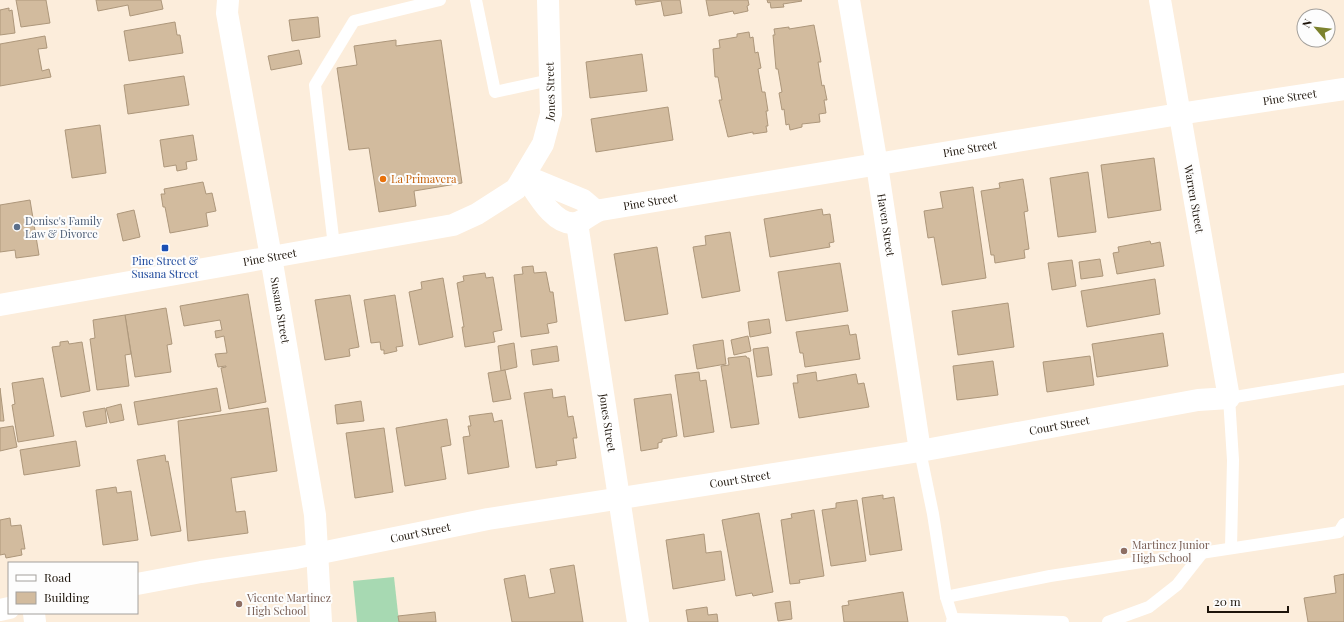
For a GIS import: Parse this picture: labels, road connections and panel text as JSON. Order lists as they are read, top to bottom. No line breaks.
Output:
{"streets":{"street":["Jones Street","Pine Street","Warren Street","Haven Street","Susana Street","Court Street"]},"crossings":[["Jones Street","Pine Street"],["Jones Street","Court Street"],["Pine Street","Warren Street"],["Pine Street","Haven Street"],["Pine Street","Susana Street"],["Warren Street","Court Street"],["Haven Street","Court Street"],["Susana Street","Court Street"]],"places":{"other":["La Primavera","Denise's Family Law & Divorce","Martinez Junior High School","Vicente Martinez High School"],"transit":["Pine Street & Susana Street"]},"legend":["Road","Building"],"scale_bar":"20 m","north":"top left"}
